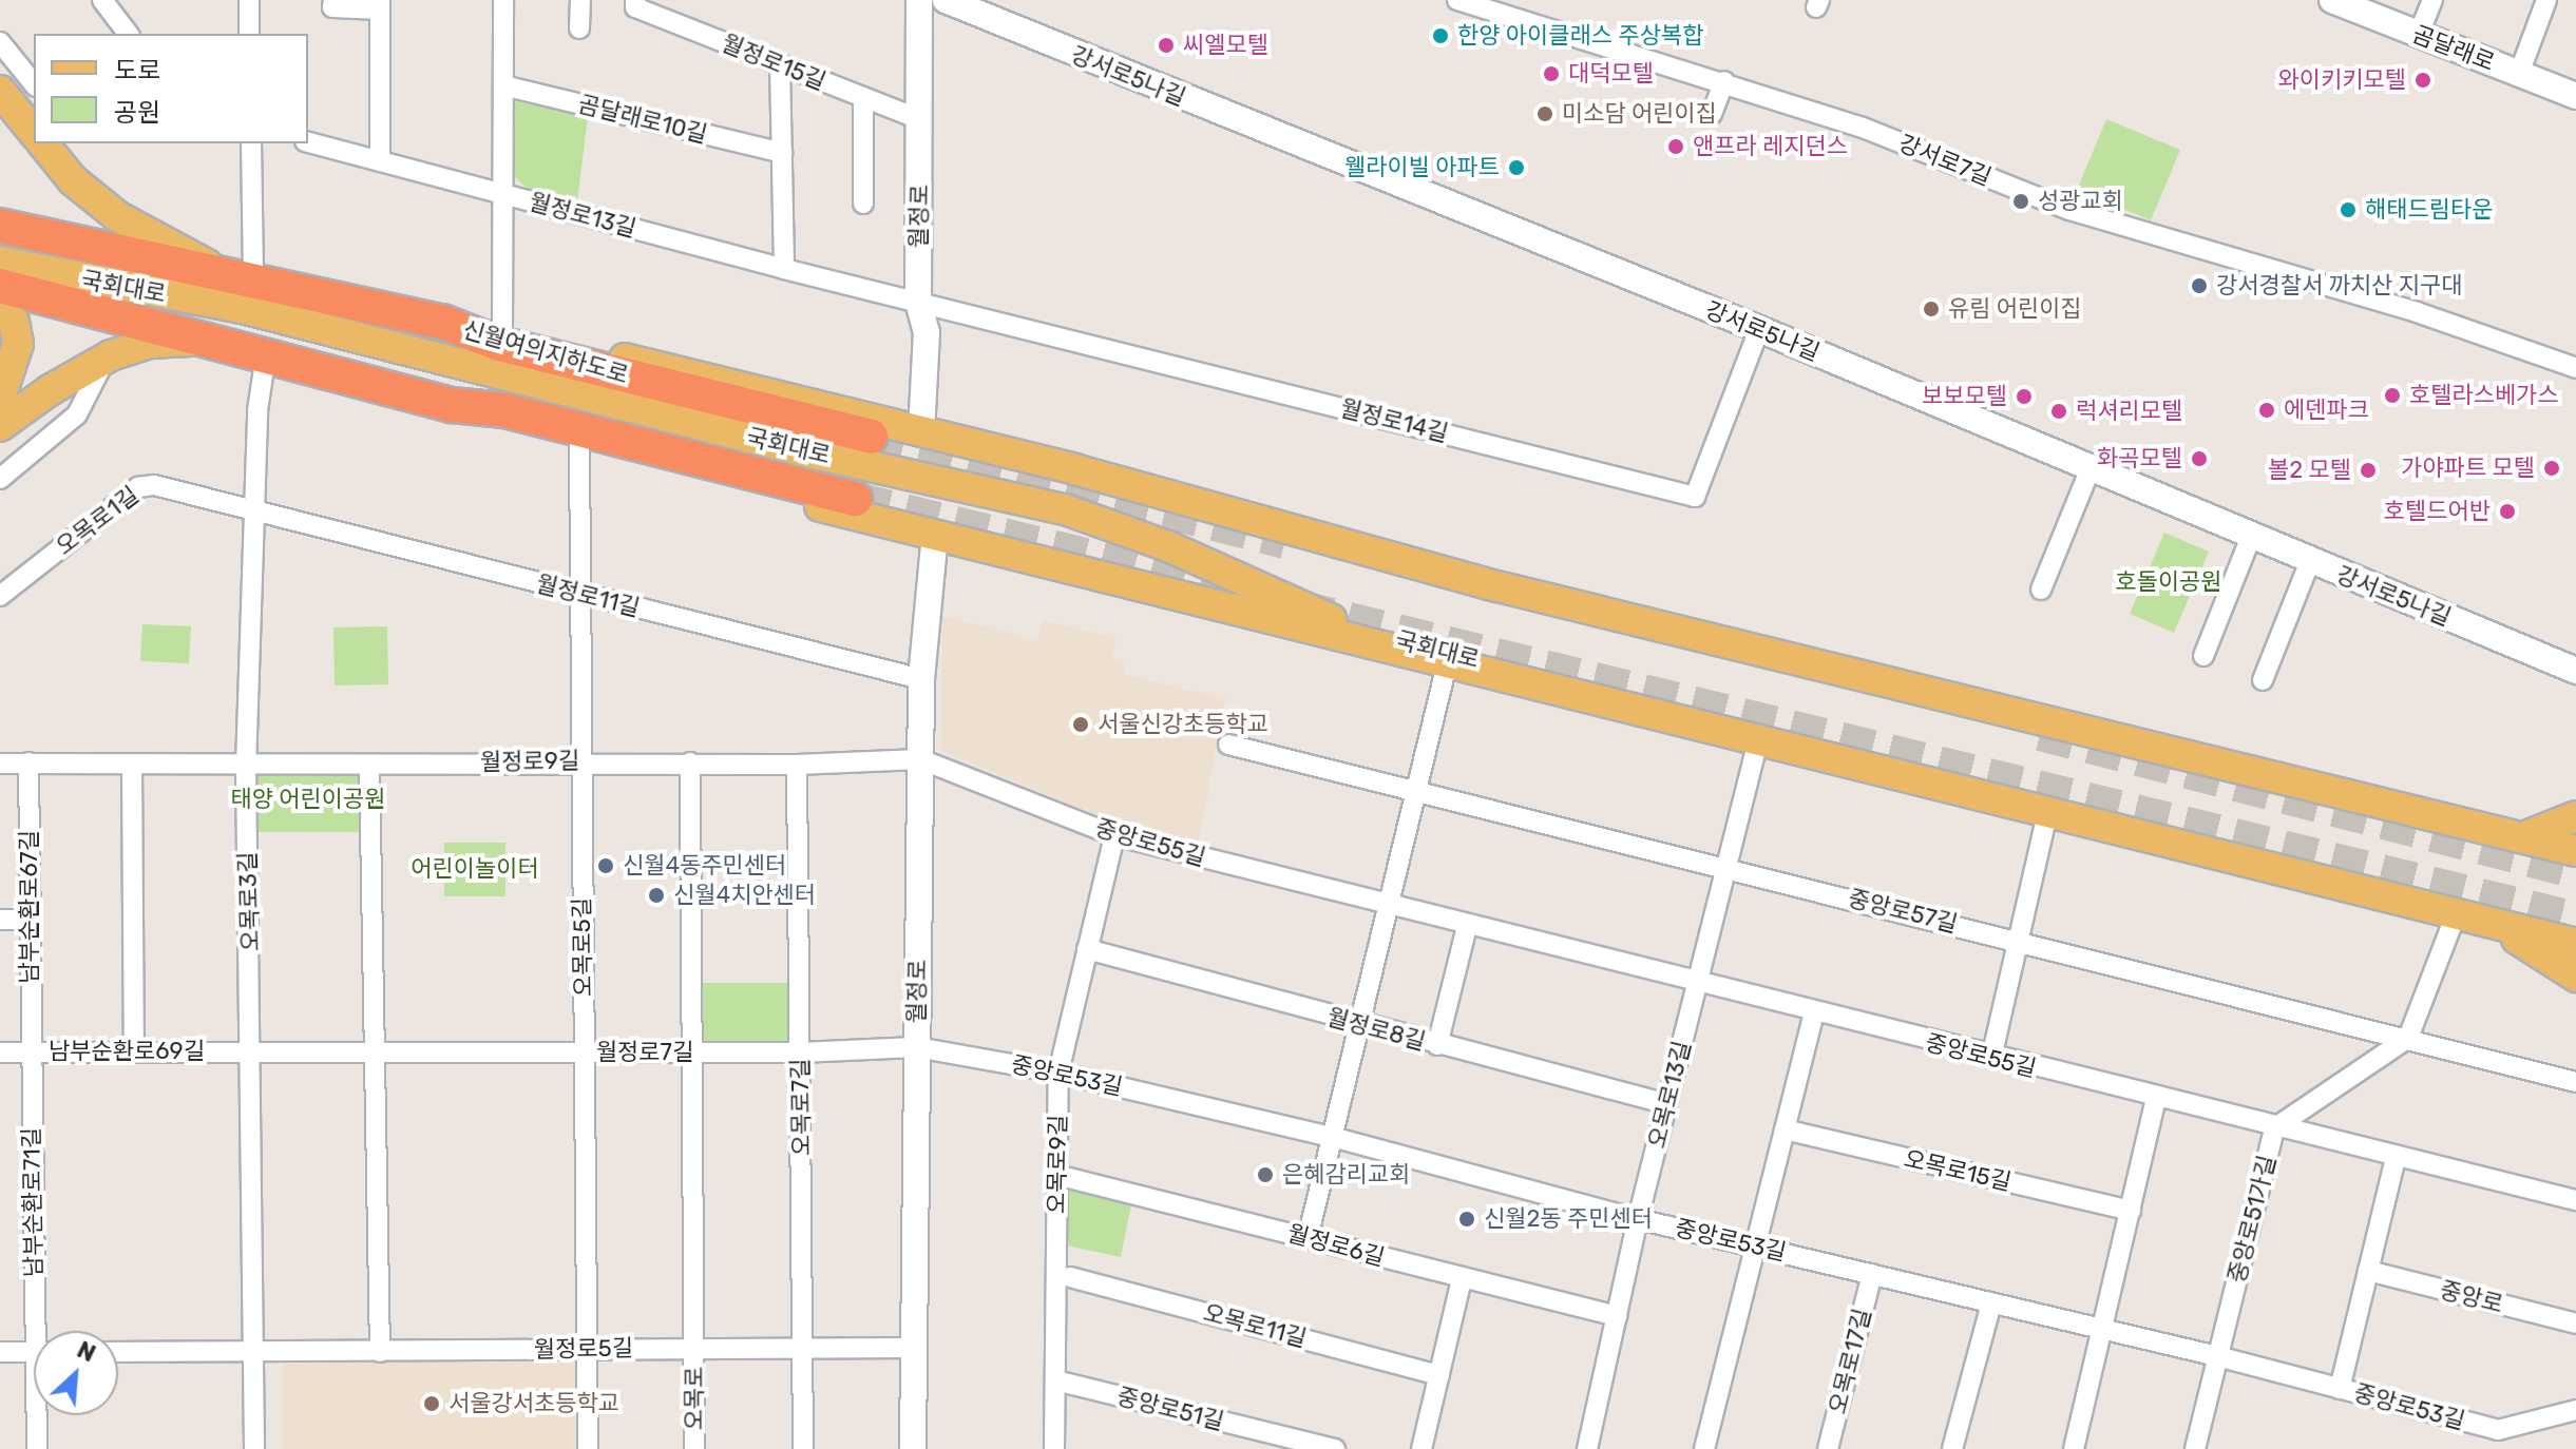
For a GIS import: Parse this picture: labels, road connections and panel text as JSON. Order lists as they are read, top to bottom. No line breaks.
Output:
{"streets":{"highway":["신월여의지하도로"],"main road":["국회대로"],"street":["곰달래로","월정로15길","강서로5나길","곰달래로10길","강서로7길","월정로13길","월정로","월정로14길","오목로1길","월정로11길","월정로9길","중앙로55길","오목로3길","남부순환로67길","중앙로57길","오목로5길","월정로8길","남부순환로69길","월정로7길","중앙로53길","오목로13길","오목로7길","오목로9길","오목로15길","남부순환로71길","중앙로51가길","월정로6길","중앙로","오목로11길","월정로5길","오목로17길","오목로","중앙로51길"]},"crossings":[["월정로15길","월정로"],["강서로5나길","월정로14길"],["월정로13길","월정로"],["월정로13길","월정로14길"],["월정로","월정로14길"],["월정로","월정로11길"],["월정로","월정로9길"],["월정로","중앙로55길"],["월정로","월정로7길"],["월정로","중앙로53길"],["월정로","월정로5길"],["오목로1길","월정로11길"],["오목로1길","오목로3길"],["월정로11길","오목로3길"],["월정로11길","오목로5길"],["월정로9길","중앙로55길"],["월정로9길","오목로3길"],["월정로9길","오목로5길"],["월정로9길","오목로7길"],["중앙로55길","중앙로53길"],["중앙로55길","오목로13길"],["중앙로55길","오목로9길"],["중앙로55길","중앙로51가길"],["오목로3길","남부순환로69길"],["오목로3길","월정로7길"],["오목로3길","월정로5길"],["남부순환로67길","남부순환로69길"],["남부순환로67길","남부순환로71길"],["중앙로57길","오목로13길"],["중앙로57길","중앙로51가길"],["오목로5길","월정로7길"],["오목로5길","월정로5길"],["월정로8길","오목로13길"],["월정로8길","오목로9길"],["남부순환로69길","월정로7길"],["남부순환로69길","남부순환로71길"],["월정로7길","중앙로53길"],["월정로7길","오목로7길"],["월정로7길","오목로"],["중앙로53길","오목로13길"],["중앙로53길","오목로9길"],["중앙로53길","중앙로51가길"],["중앙로53길","중앙로"],["중앙로53길","오목로17길"],["오목로13길","월정로6길"],["오목로7길","월정로5길"],["오목로9길","월정로6길"],["오목로9길","중앙로51길"],["월정로5길","오목로"]],"parks":["호돌이공원","태양 어린이공원","어린이놀이터"],"places":["한양 아이클래스 주상복합","씨엘모텔","대덕모텔","와이키키모텔","미소담 어린이집","앤프라 레지던스","웰라이빌 아파트","성광교회","해태드림타운","강서경찰서 까치산 지구대","유림 어린이집","호텔라스베가스","보보모텔","에덴파크","럭셔리모텔","화곡모텔","가야파트 모텔","볼2 모텔","호텔드어반","서울신강초등학교","신월4동주민센터","신월4치안센터","은혜감리교회","신월2동 주민센터","서울강서초등학교"],"legend":["도로","공원"],"north":"top right"}
